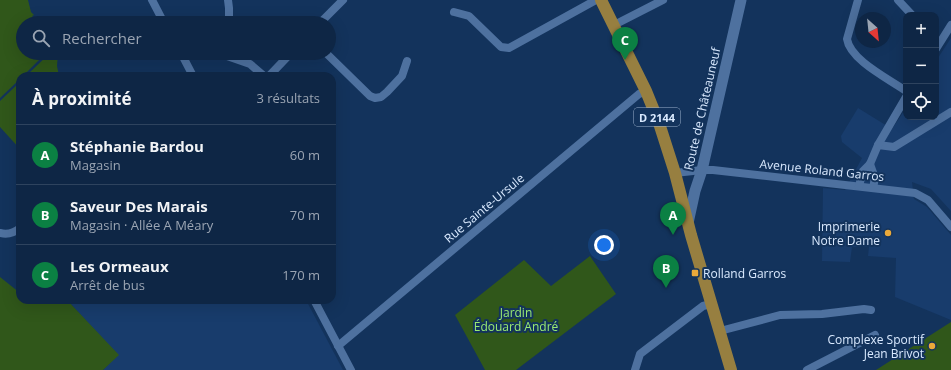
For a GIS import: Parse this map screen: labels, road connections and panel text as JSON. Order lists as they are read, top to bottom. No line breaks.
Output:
{"streets":{"main road":["Route de Châteauneuf","D 2144"],"street":["Avenue Roland Garros","Rue Sainte-Ursule"]},"crossings":[["Route de Châteauneuf","D 2144"],["Route de Châteauneuf","Avenue Roland Garros"],["D 2144","Avenue Roland Garros"],["D 2144","Rue Sainte-Ursule"]],"parks":["Jardin Édouard André"],"places":{"other":["Imprimerie Notre Dame","Complexe Sportif Jean Brivot"],"transit":["Rolland Garros"]},"north":"bottom right","page":{"map_buttons":["+","−"],"search":"Rechercher","pins":["C","A","B"],"heading":["À proximité","3 résultats"],"list":[{"mark":"A","name":"Stéphanie Bardou","note":"Magasin","value":"60 m"},{"mark":"B","name":"Saveur Des Marais","note":"Magasin · Allée A Méary","value":"70 m"},{"mark":"C","name":"Les Ormeaux","note":"Arrêt de bus","value":"170 m"}]}}
